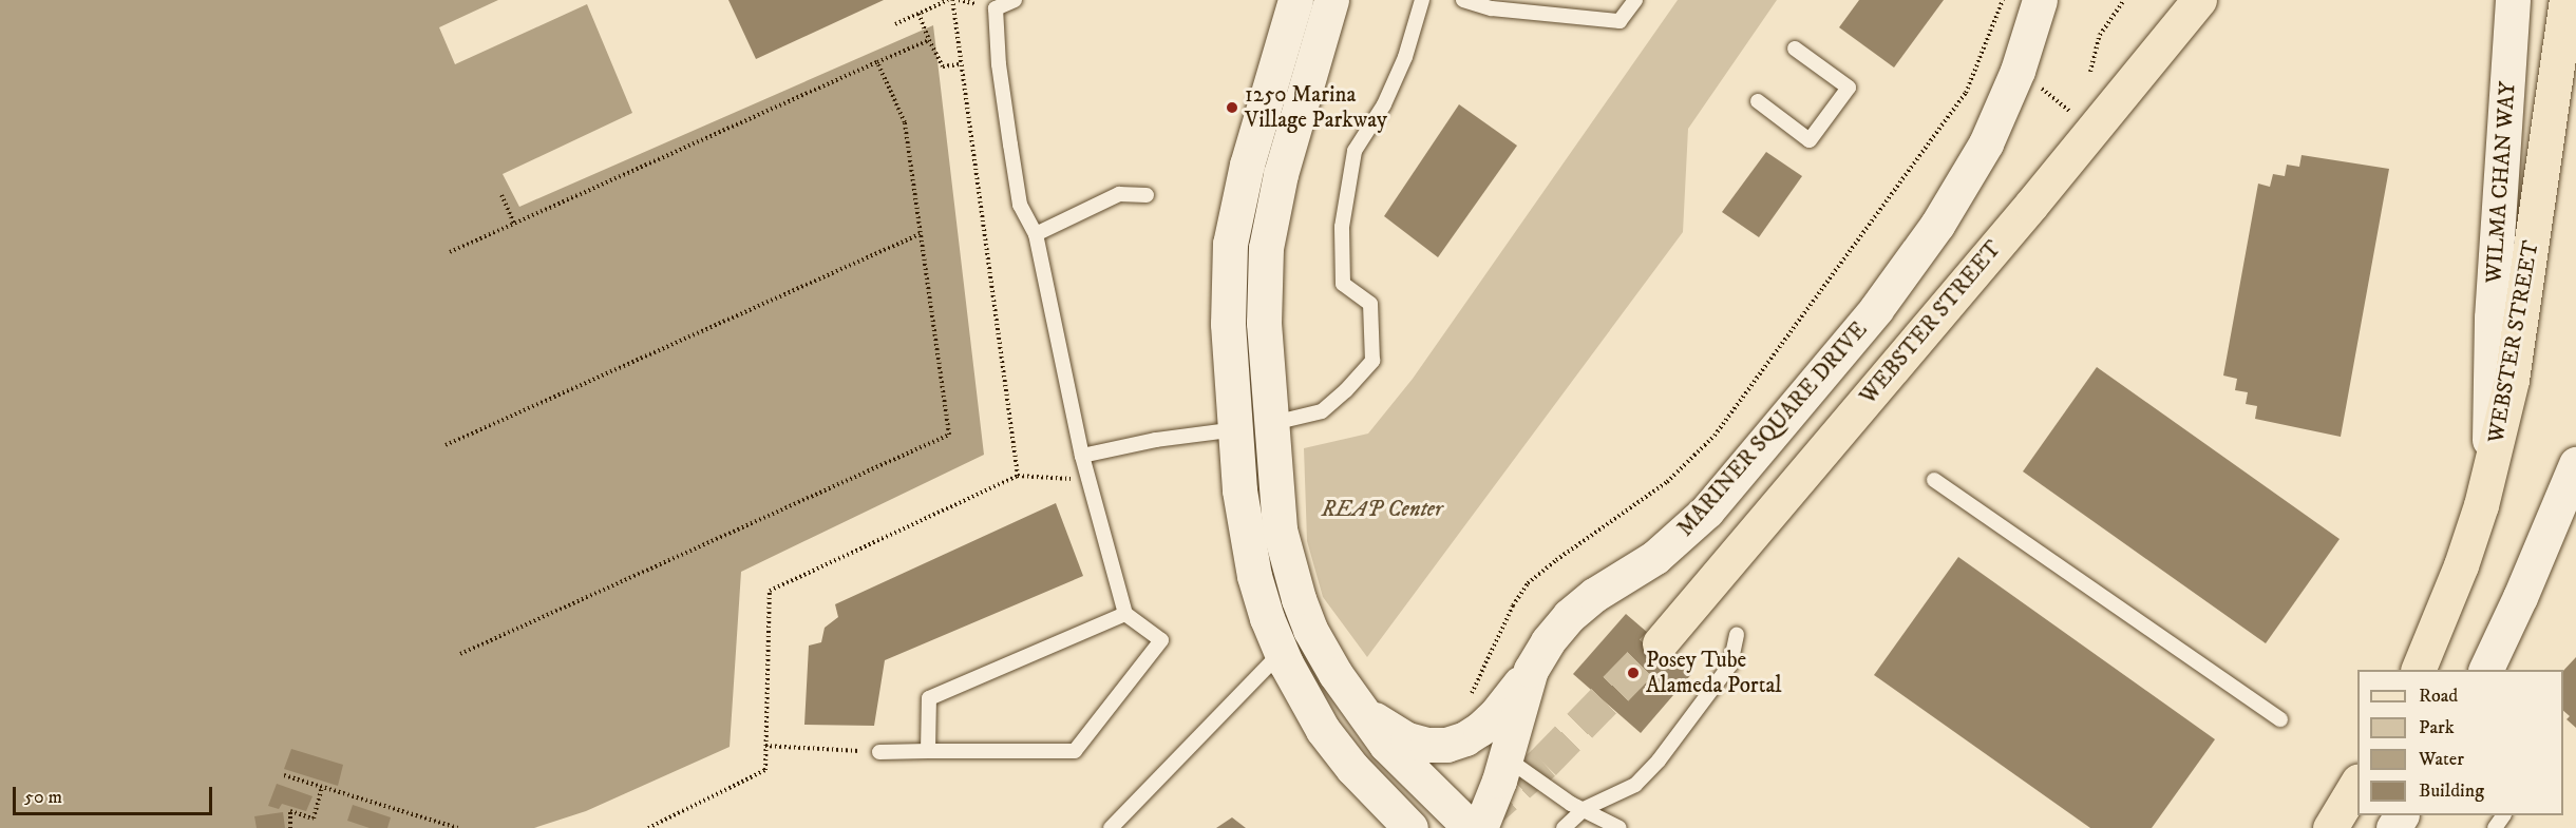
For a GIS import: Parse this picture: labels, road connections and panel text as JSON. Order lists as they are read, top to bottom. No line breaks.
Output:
{"streets":{"main road":["WEBSTER STREET"],"street":["WILMA CHAN WAY","MARINER SQUARE DRIVE"]},"crossings":[["WILMA CHAN WAY","WEBSTER STREET"]],"parks":["REAP Center"],"places":["1250 Marina Village Parkway","Posey Tube Alameda Portal"],"legend":["Road","Park","Water","Building"],"scale_bar":"50 m"}
